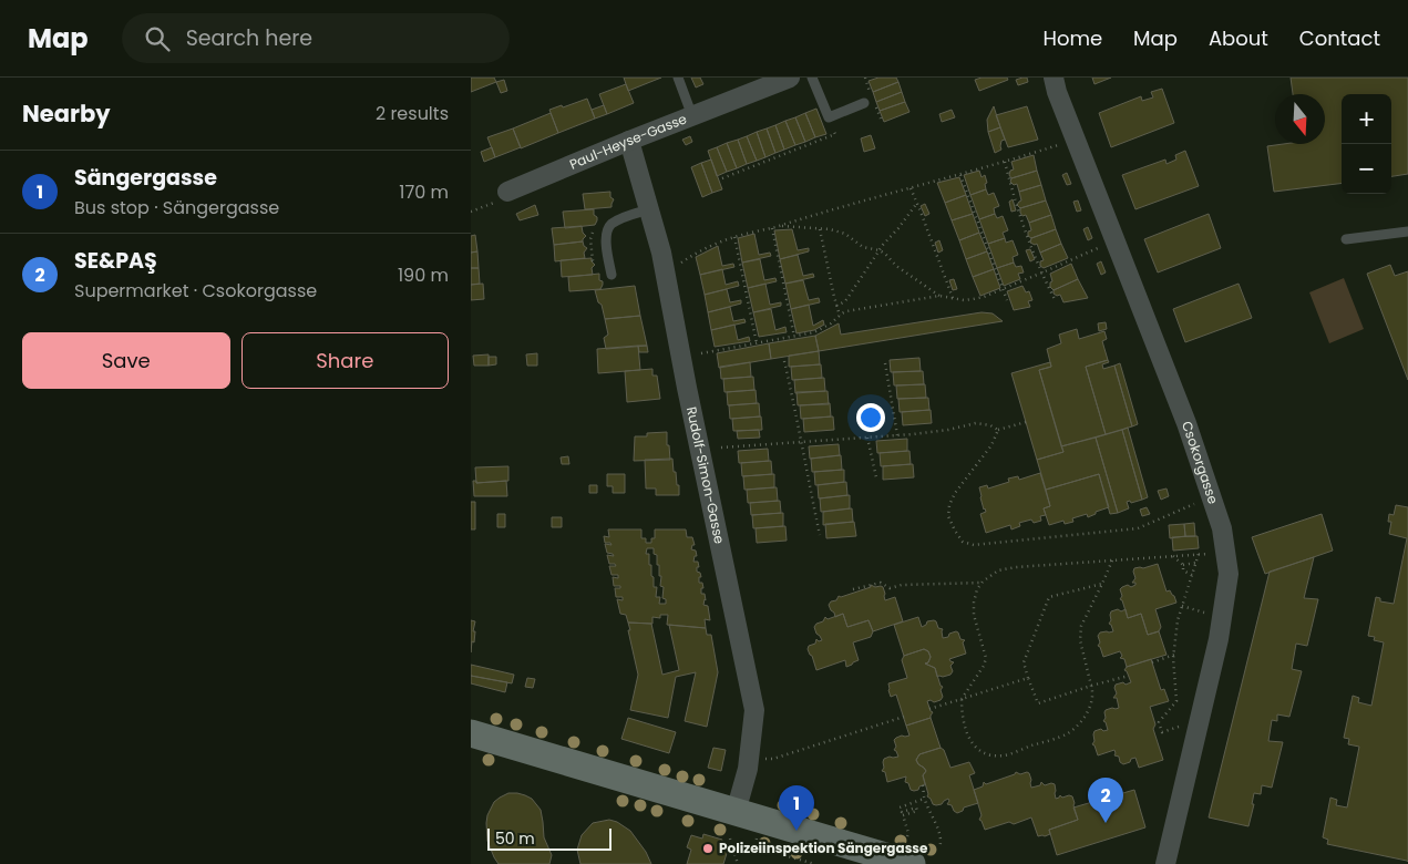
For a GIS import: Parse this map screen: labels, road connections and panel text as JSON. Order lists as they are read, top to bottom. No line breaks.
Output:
{"streets":{"street":["Paul-Heyse-Gasse","Csokorgasse","Rudolf-Simon-Gasse"]},"crossings":[["Paul-Heyse-Gasse","Rudolf-Simon-Gasse"]],"places":["Polizeiinspektion Sängergasse"],"scale_bar":"50 m","north":"bottom","page":{"header":"Map","search":"Search here","nav":["Home","Map","About","Contact"],"heading":["Nearby","2 results"],"map_buttons":["+","−"],"list":[{"mark":"1","name":"Sängergasse","note":"Bus stop · Sängergasse","value":"170 m"},{"mark":"2","name":"SE&PAŞ","note":"Supermarket · Csokorgasse","value":"190 m"}],"buttons":["Save","Share"],"pins":["2","1"],"scale":"50 m"}}
